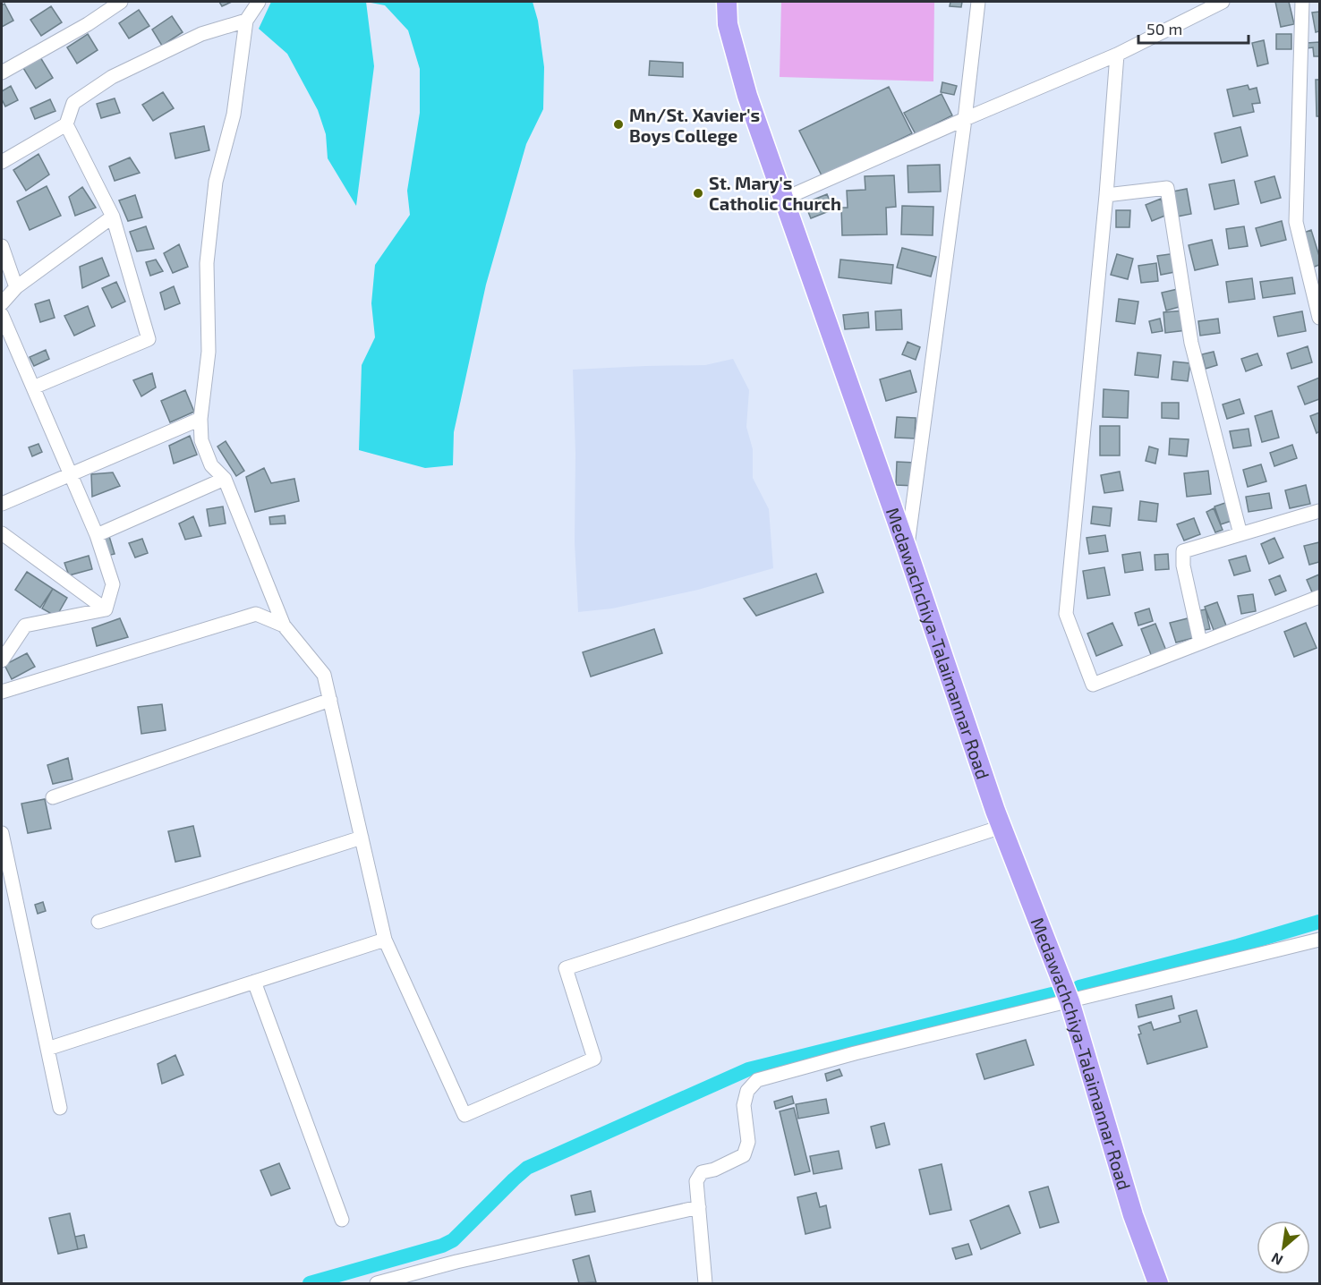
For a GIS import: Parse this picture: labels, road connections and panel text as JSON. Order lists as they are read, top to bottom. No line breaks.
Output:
{"streets":{"highway":["Medawachchiya-Talaimannar Road"]},"places":["Mn/St. Xavier's Boys College","St. Mary's Catholic Church"],"scale_bar":"50 m","north":"bottom left"}
